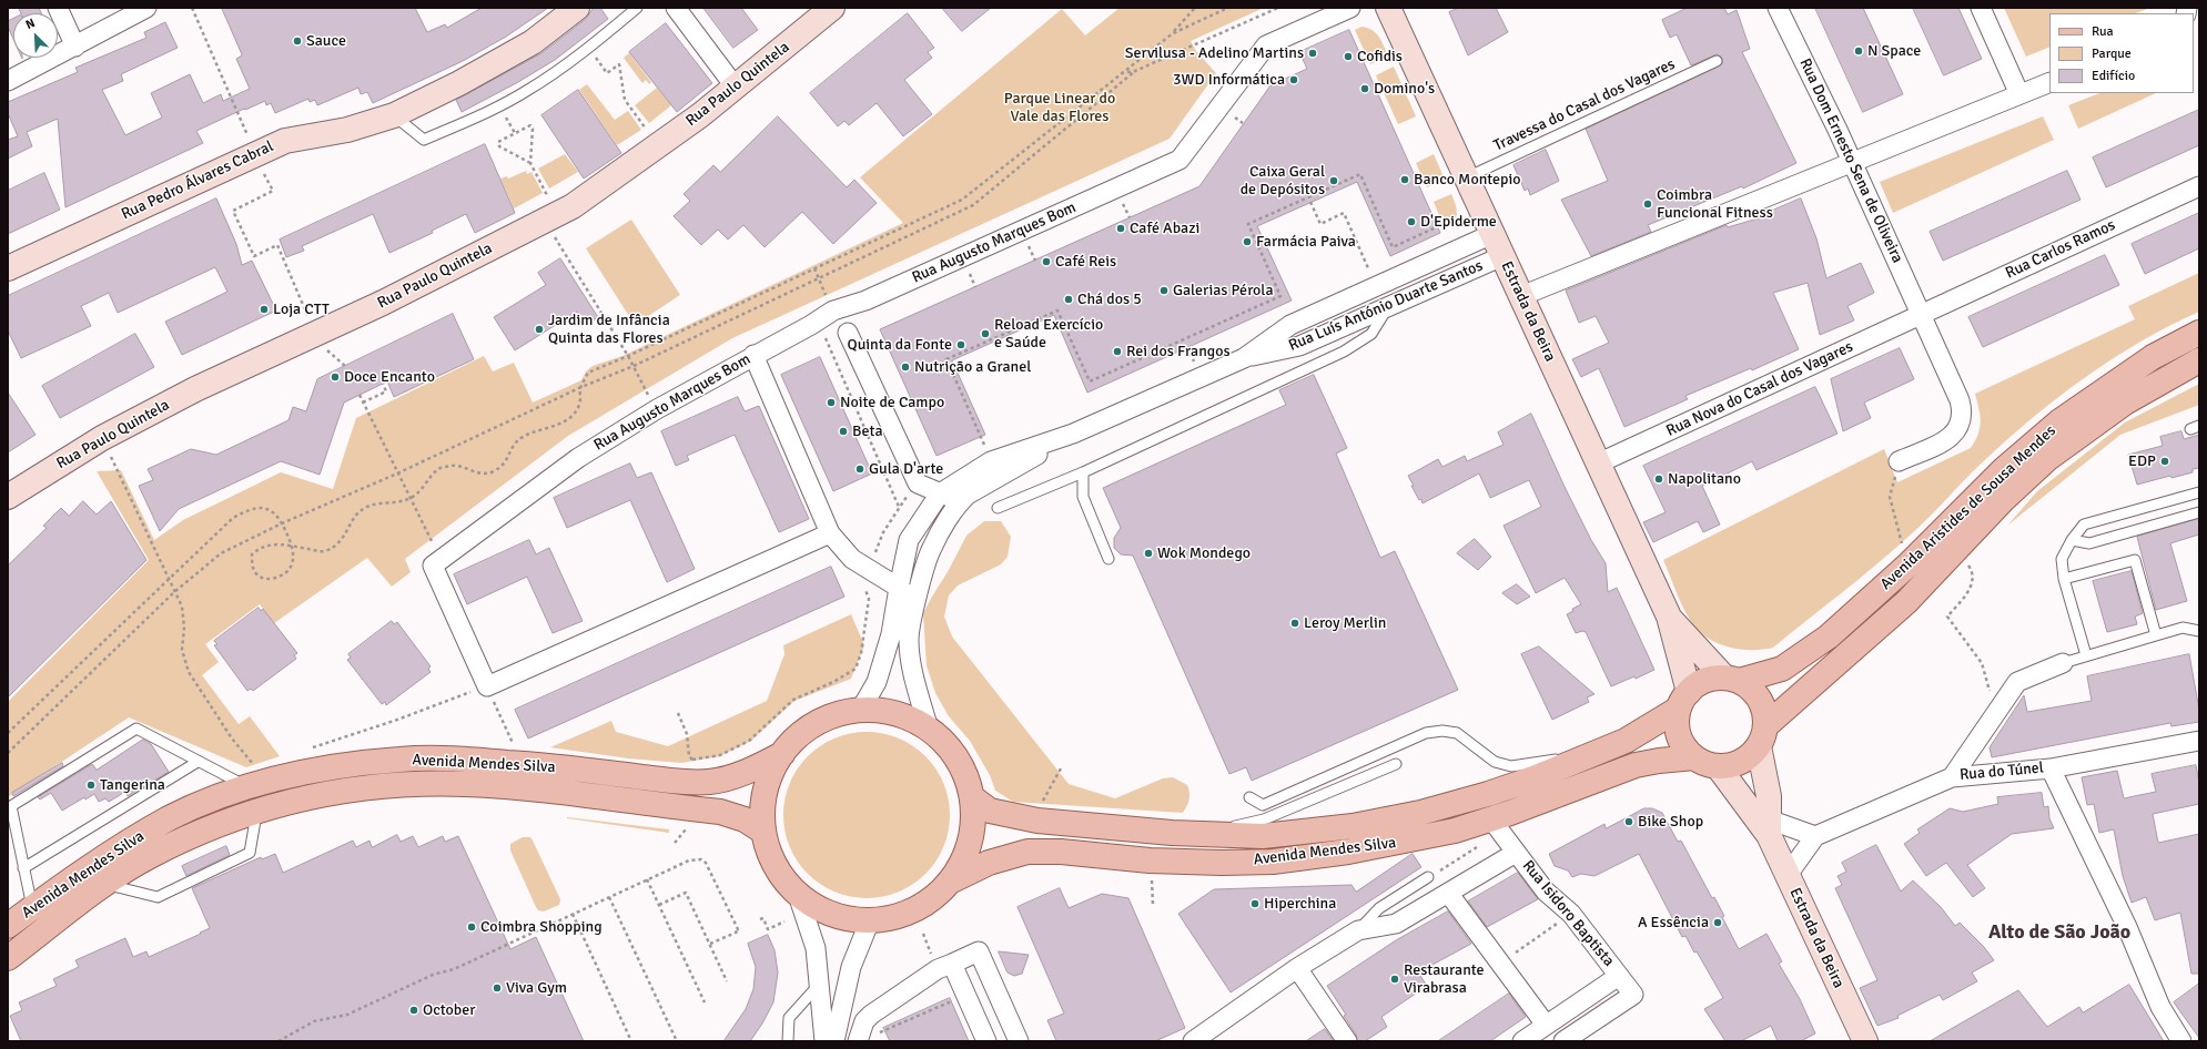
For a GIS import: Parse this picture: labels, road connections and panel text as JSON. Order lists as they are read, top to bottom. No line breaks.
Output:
{"streets":{"main road":["Estrada da Beira","Avenida Aristides de Sousa Mendes","Avenida Mendes Silva"],"street":["Rua Paulo Quintela","Rua Dom Ernesto Sena de Oliveira","Rua Pedro Álvares Cabral","Rua Augusto Marques Bom","Rua Carlos Ramos","Rua Luís António Duarte Santos","Rua Nova do Casal dos Vagares","Rua do Túnel","Rua Isidoro Baptista"],"lane":["Travessa do Casal dos Vagares"]},"crossings":[["Travessa do Casal dos Vagares","Estrada da Beira"],["Rua Dom Ernesto Sena de Oliveira","Rua Carlos Ramos"],["Rua Dom Ernesto Sena de Oliveira","Rua Nova do Casal dos Vagares"],["Rua Carlos Ramos","Rua Nova do Casal dos Vagares"],["Rua Luís António Duarte Santos","Estrada da Beira"],["Estrada da Beira","Rua Nova do Casal dos Vagares"],["Estrada da Beira","Avenida Aristides de Sousa Mendes"],["Estrada da Beira","Avenida Mendes Silva"],["Avenida Aristides de Sousa Mendes","Avenida Mendes Silva"],["Avenida Mendes Silva","Rua Isidoro Baptista"]],"districts":["Alto de São João"],"parks":["Parque Linear do Vale das Flores"],"places":["Sauce","N Space","Servilusa - Adelino Martins","Cofidis","3WD Informática","Domino's","Banco Montepio","Caixa Geral de Depósitos","Coimbra Funcional Fitness","D'Epiderme","Café Abazi","Farmácia Paiva","Café Reis","Galerias Pérola","Chá dos 5","Loja CTT","Jardim de Infância Quinta das Flores","Reload Exercício e Saúde","Quinta da Fonte","Rei dos Frangos","Nutrição a Granel","Doce Encanto","Noite de Campo","Beta","EDP","Gula D'arte","Napolitano","Wok Mondego","Leroy Merlin","Tangerina","Bike Shop","Hiperchina","A Essência","Coimbra Shopping","Restaurante Virabrasa","Viva Gym","October"],"legend":["Rua","Parque","Edifício"],"north":"top left"}
